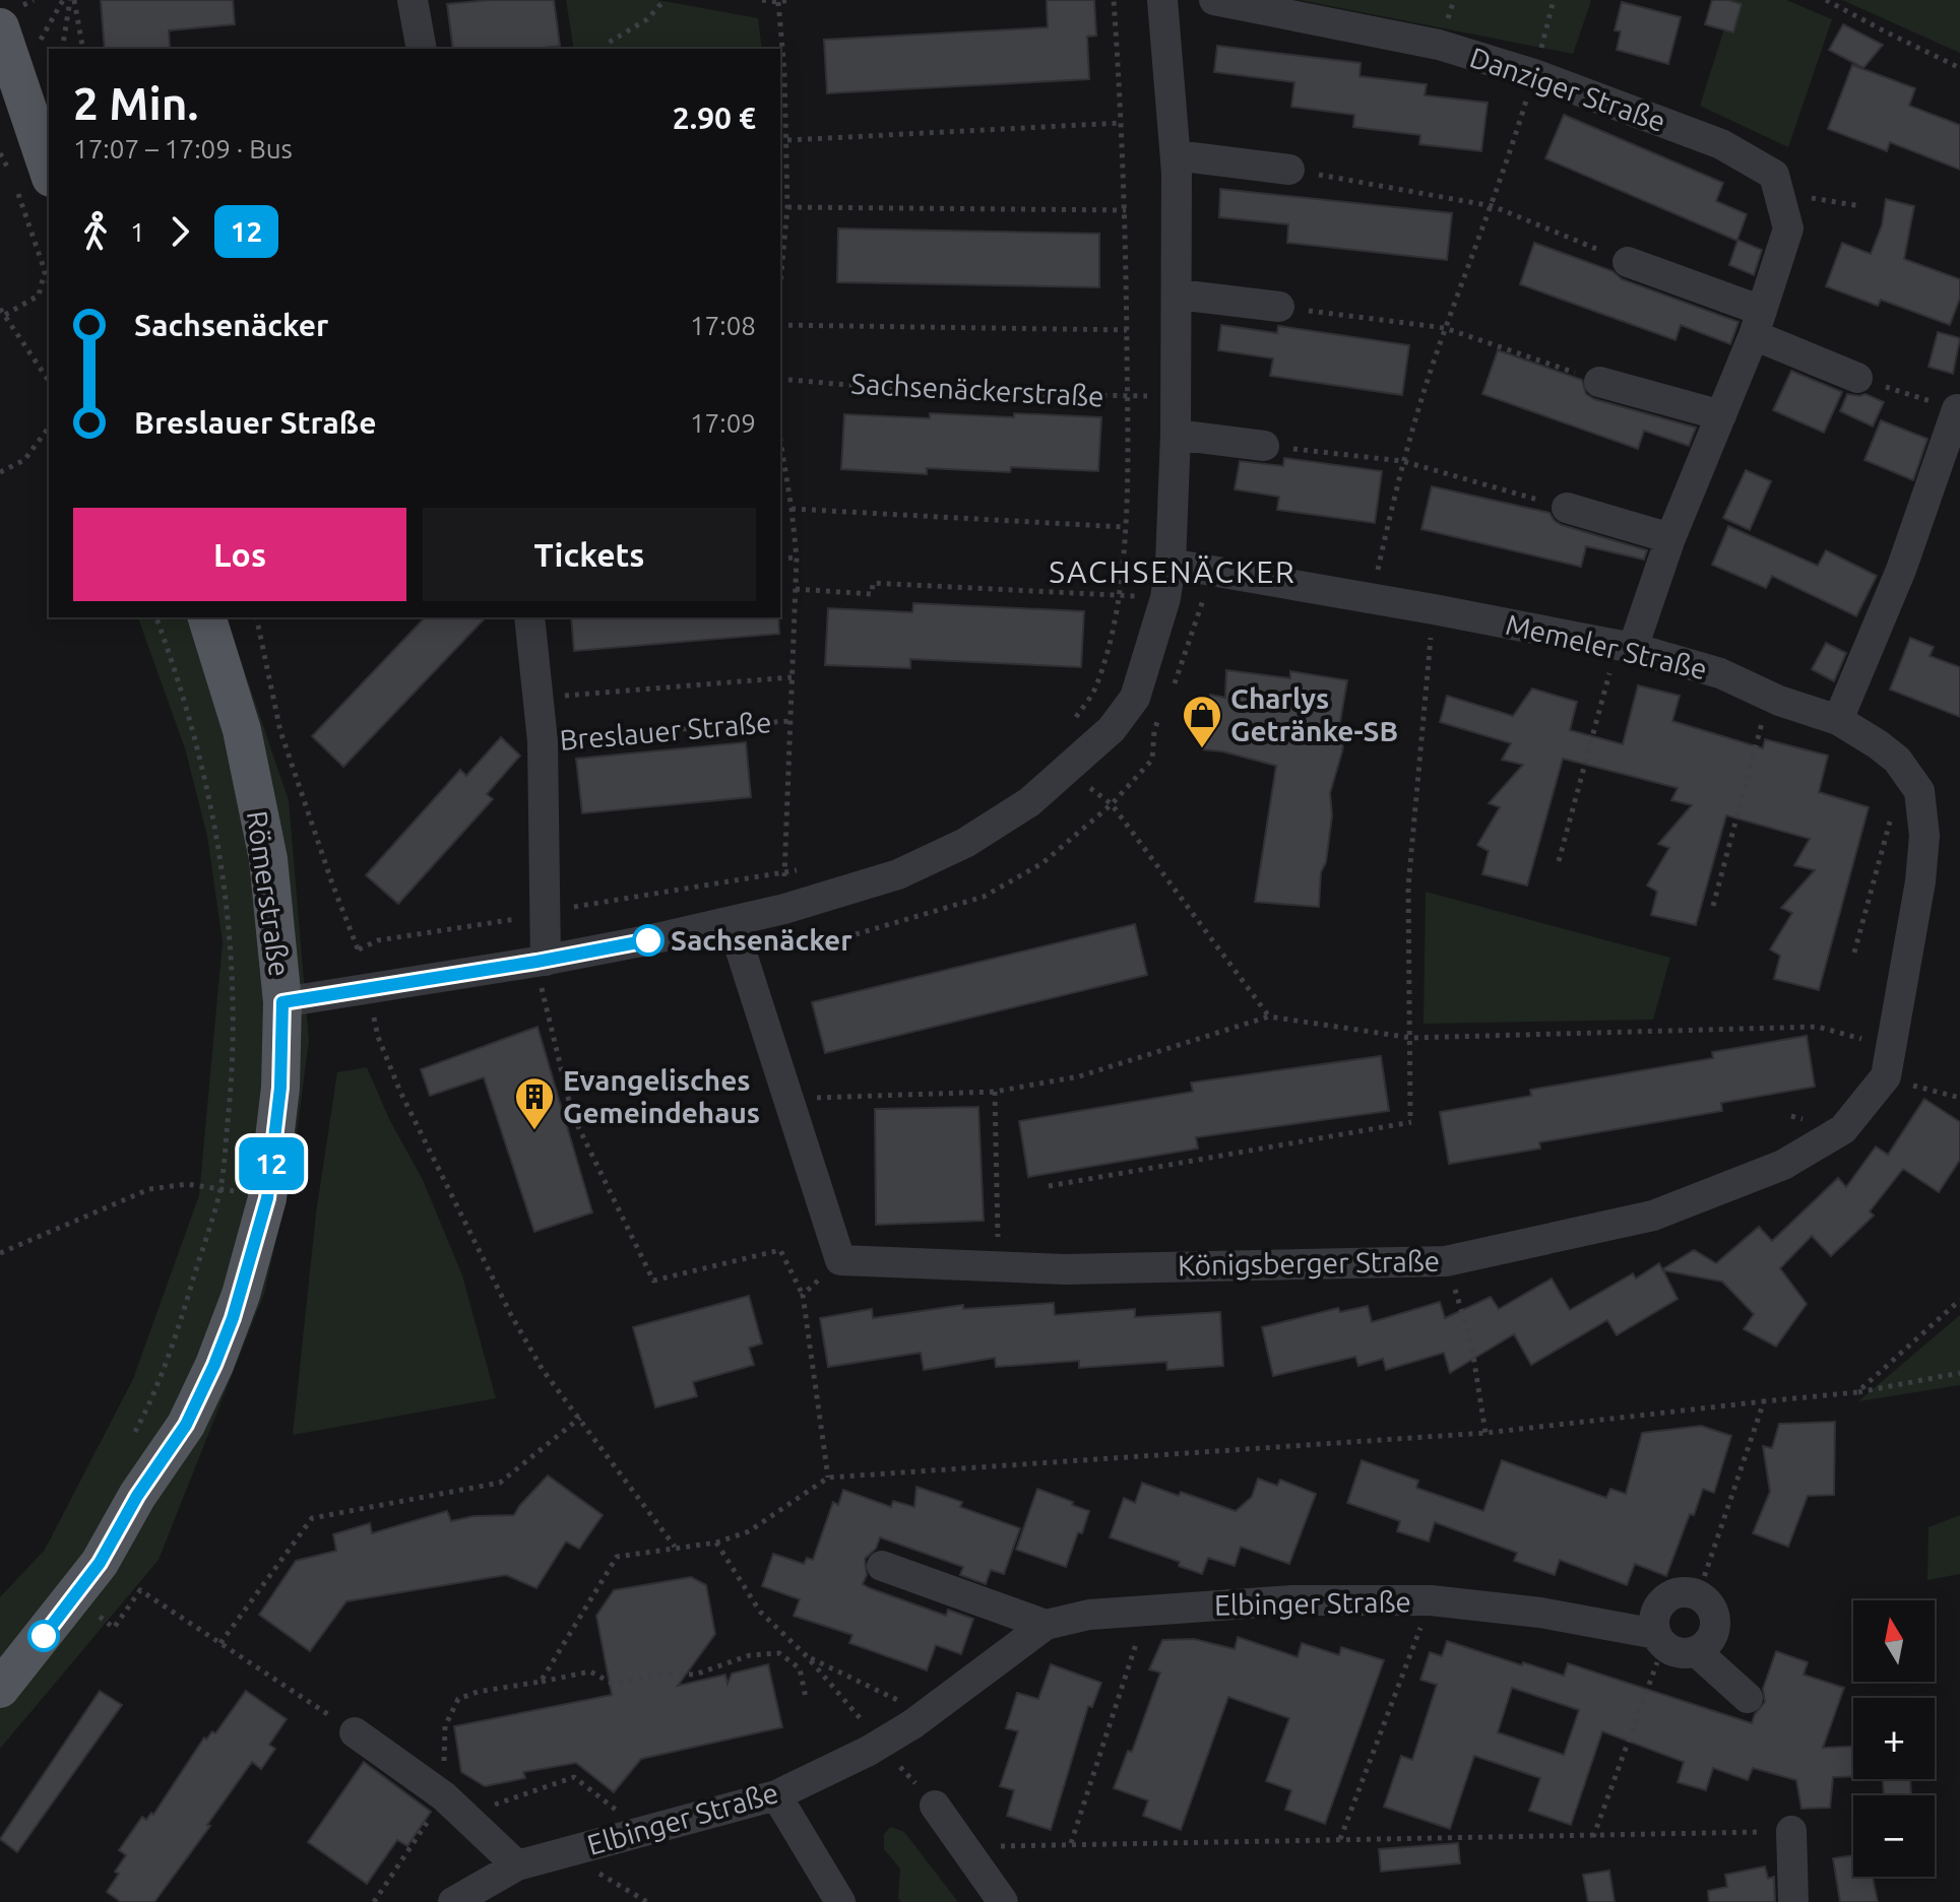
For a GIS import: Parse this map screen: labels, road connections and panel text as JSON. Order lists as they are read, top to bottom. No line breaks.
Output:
{"streets":{"main road":["Römerstraße"],"street":["Danziger Straße","Memeler Straße","Breslauer Straße","Königsberger Straße","Elbinger Straße"],"path":["Sachsenäckerstraße"]},"crossings":[["Danziger Straße","Memeler Straße"],["Memeler Straße","Königsberger Straße"]],"districts":["SACHSENÄCKER"],"places":{"shop":["Charlys Getränke-SB"],"other":["Sachsenäcker"],"building":["Evangelisches Gemeindehaus"]},"lines":["bus line 12"],"north":"top","page":{"on_map":"12","heading":["2 Min.","17:07 – 17:09 · Bus","2.90 €"],"legs":["1","12"],"list":[{"name":"Sachsenäcker","value":"17:08"},{"name":"Breslauer Straße","value":"17:09"}],"buttons":["Los","Tickets"],"map_buttons":["+","−"]}}
